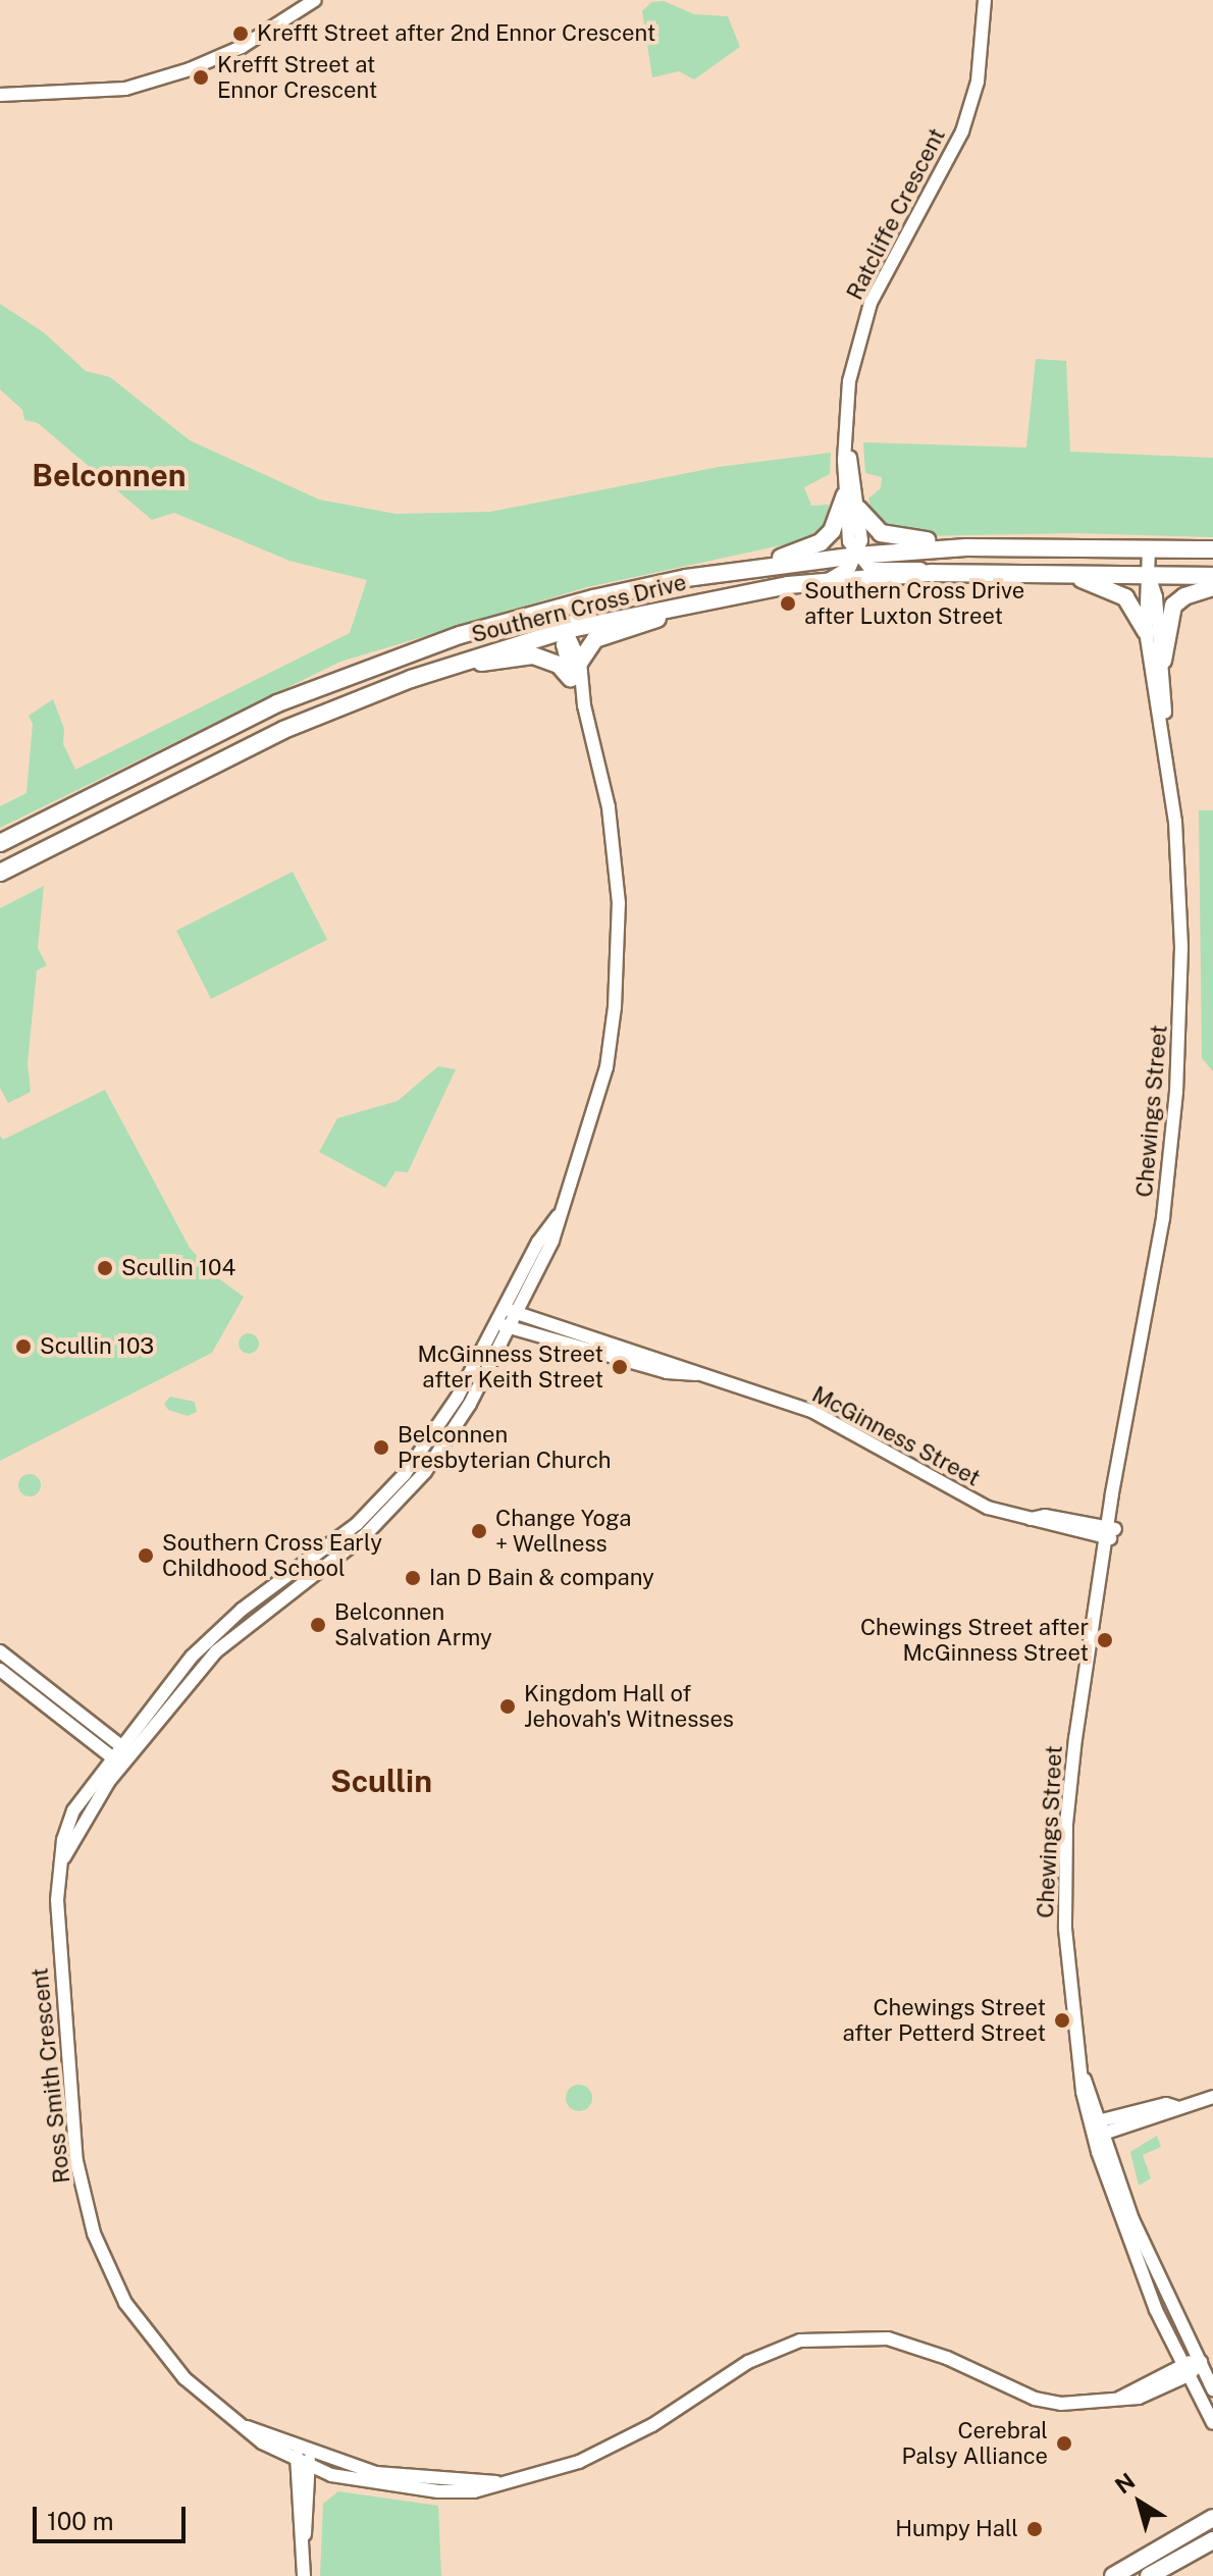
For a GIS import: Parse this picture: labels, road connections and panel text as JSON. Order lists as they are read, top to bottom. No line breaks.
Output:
{"streets":{"main road":["Southern Cross Drive"],"street":["Ratcliffe Crescent","Chewings Street","McGinness Street","Ross Smith Crescent"]},"crossings":[["Ratcliffe Crescent","Southern Cross Drive"],["Southern Cross Drive","Chewings Street"],["Southern Cross Drive","Ross Smith Crescent"],["Chewings Street","McGinness Street"],["Chewings Street","Ross Smith Crescent"],["McGinness Street","Ross Smith Crescent"]],"districts":["Belconnen","Scullin"],"places":["Krefft Street after 2nd Ennor Crescent","Krefft Street at Ennor Crescent","Southern Cross Drive after Luxton Street","Scullin 104","Scullin 103","McGinness Street after Keith Street","Belconnen Presbyterian Church","Change Yoga + Wellness","Southern Cross Early Childhood School","Ian D Bain & company","Belconnen Salvation Army","Chewings Street after McGinness Street","Kingdom Hall of Jehovah's Witnesses","Chewings Street after Petterd Street","Cerebral Palsy Alliance","Humpy Hall"],"scale_bar":"100 m","north":"top left"}
